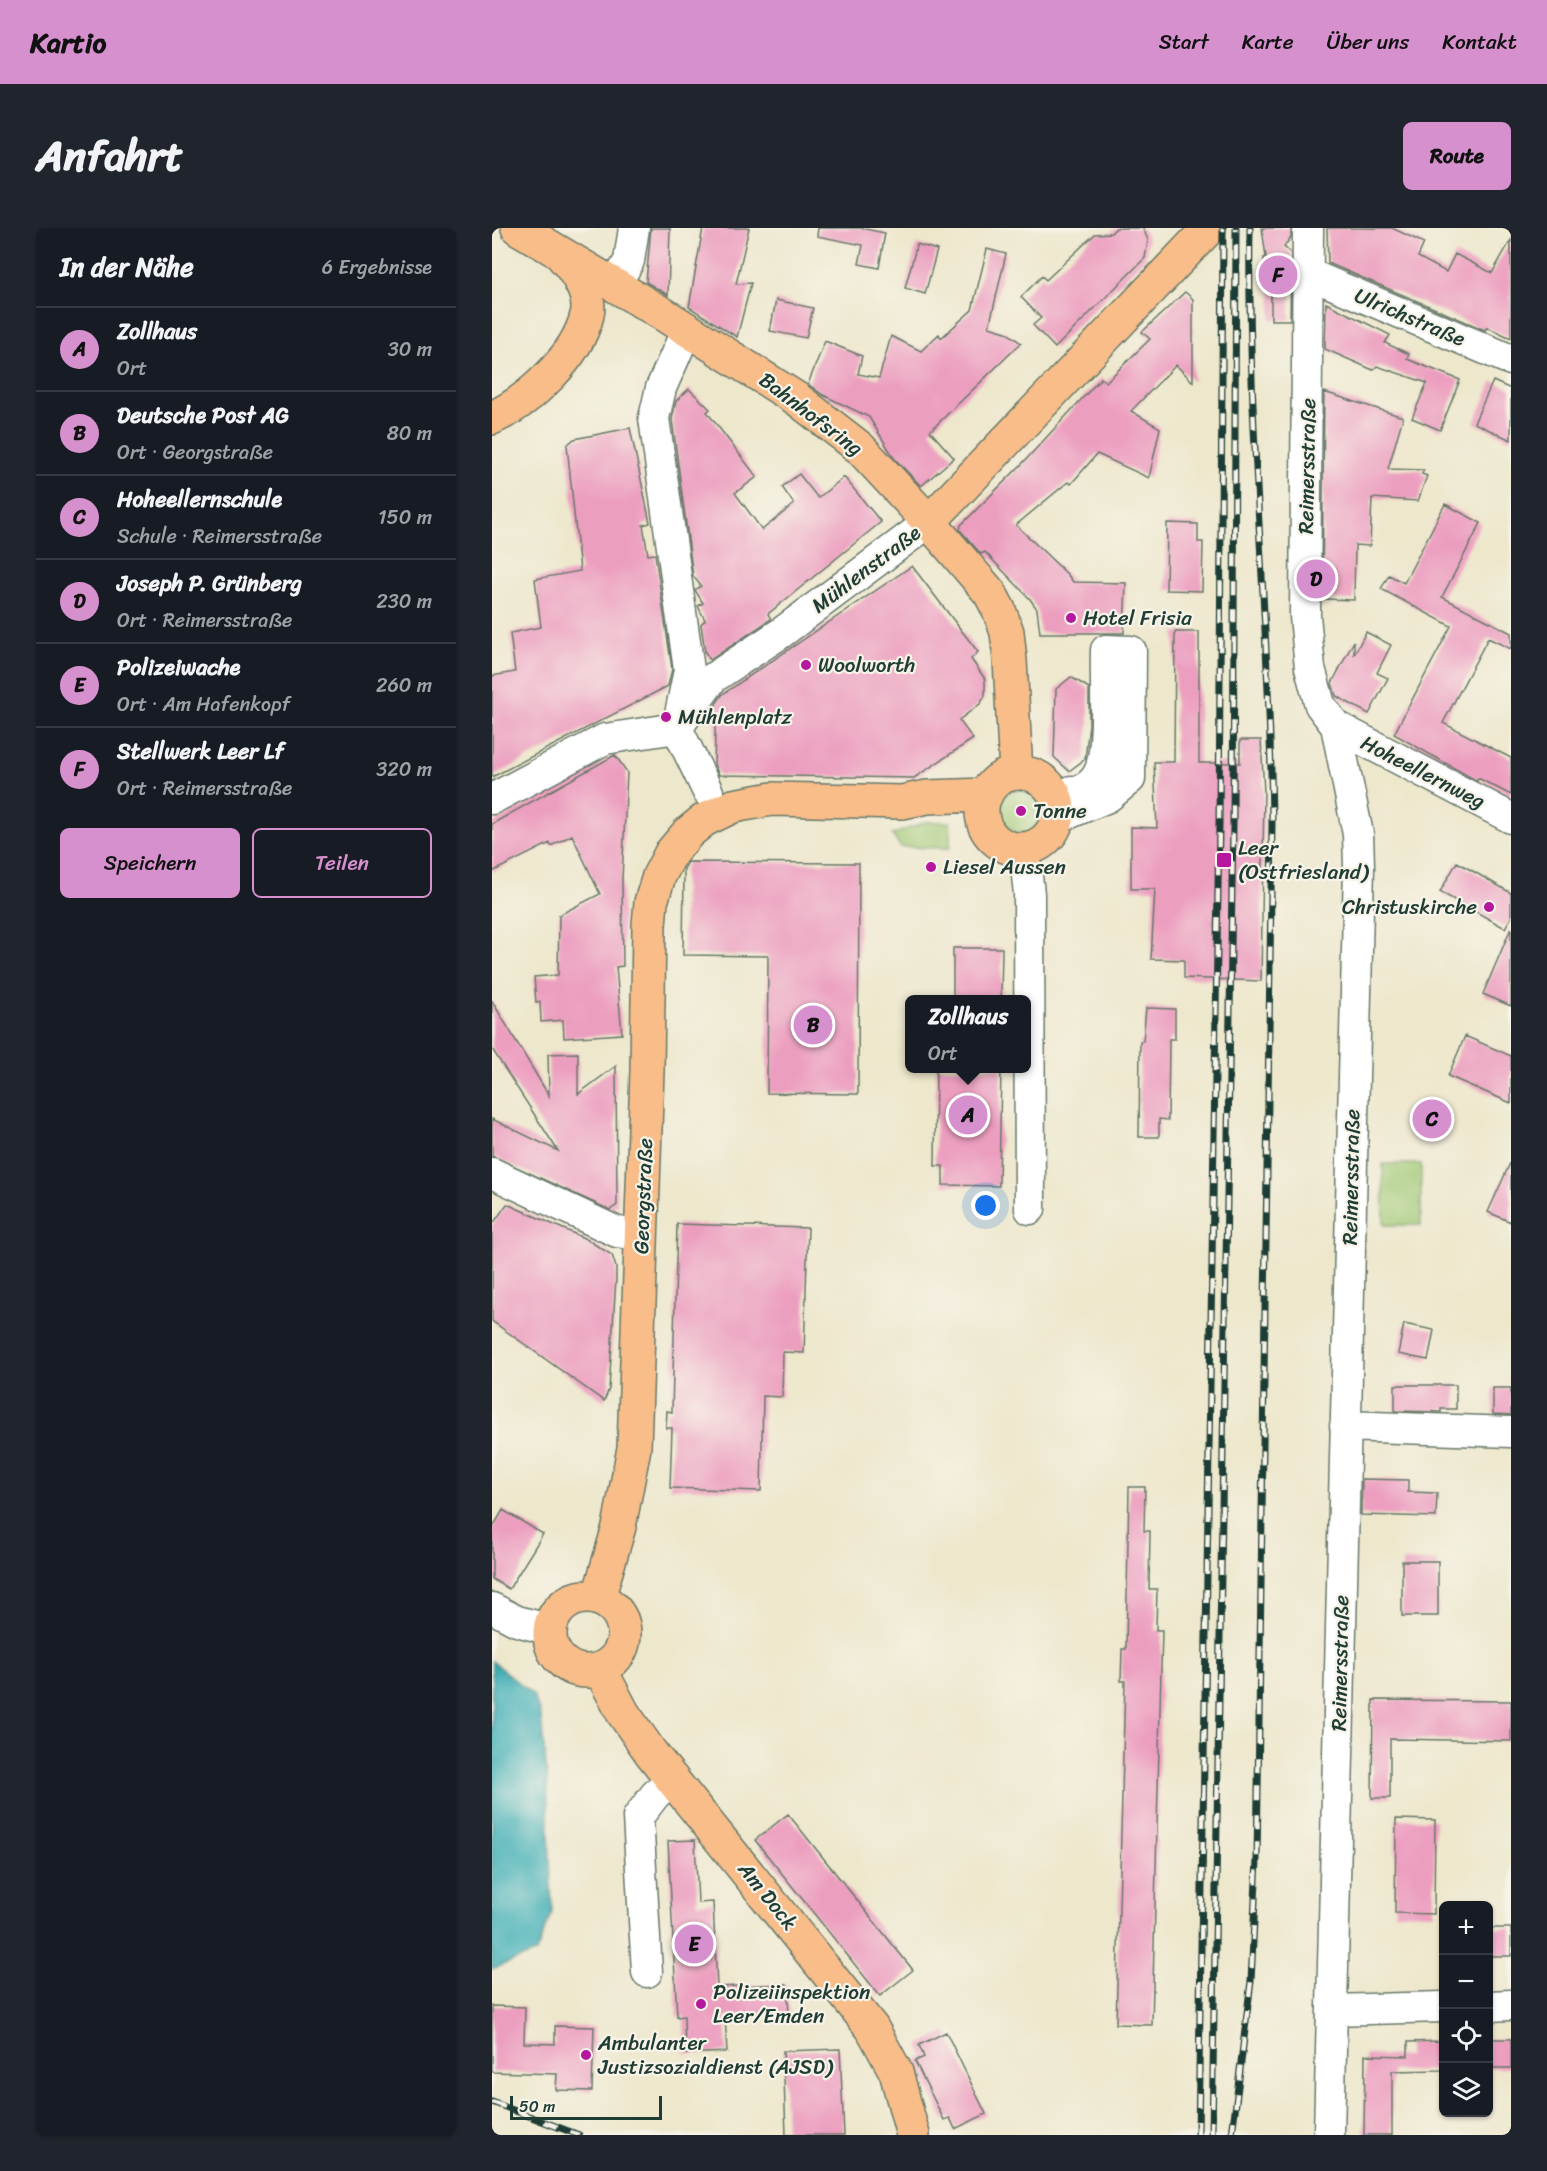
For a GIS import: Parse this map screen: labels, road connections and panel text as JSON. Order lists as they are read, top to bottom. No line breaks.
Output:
{"streets":{"main road":["Bahnhofsring","Mühlenstraße","Georgstraße","Am Dock"],"street":["Ulrichstraße","Reimersstraße","Hoheellernweg"]},"crossings":[["Ulrichstraße","Reimersstraße"],["Bahnhofsring","Mühlenstraße"],["Reimersstraße","Hoheellernweg"],["Georgstraße","Am Dock"]],"places":{"other":["Hotel Frisia","Woolworth","Mühlenplatz","Tonne","Liesel Aussen","Christuskirche","Polizeiinspektion Leer/Emden","Ambulanter Justizsozialdienst (AJSD)"],"transit":["Leer (Ostfriesland)"]},"scale_bar":"50 m","page":{"header":"Kartio","nav":["Start","Karte","Über uns","Kontakt"],"title":"Anfahrt","buttons":["Route",["Speichern","Teilen"]],"heading":["In der Nähe","6 Ergebnisse"],"pins":["F","D","B","A","C","E"],"list":[{"mark":"A","name":"Zollhaus","note":"Ort","value":"30 m"},{"mark":"B","name":"Deutsche Post AG","note":"Ort · Georgstraße","value":"80 m"},{"mark":"C","name":"Hoheellernschule","note":"Schule · Reimersstraße","value":"150 m"},{"mark":"D","name":"Joseph P. Grünberg","note":"Ort · Reimersstraße","value":"230 m"},{"mark":"E","name":"Polizeiwache","note":"Ort · Am Hafenkopf","value":"260 m"},{"mark":"F","name":"Stellwerk Leer Lf","note":"Ort · Reimersstraße","value":"320 m"}],"popup":["Zollhaus","Ort"],"map_buttons":["+","−"],"scale":"50 m"}}
